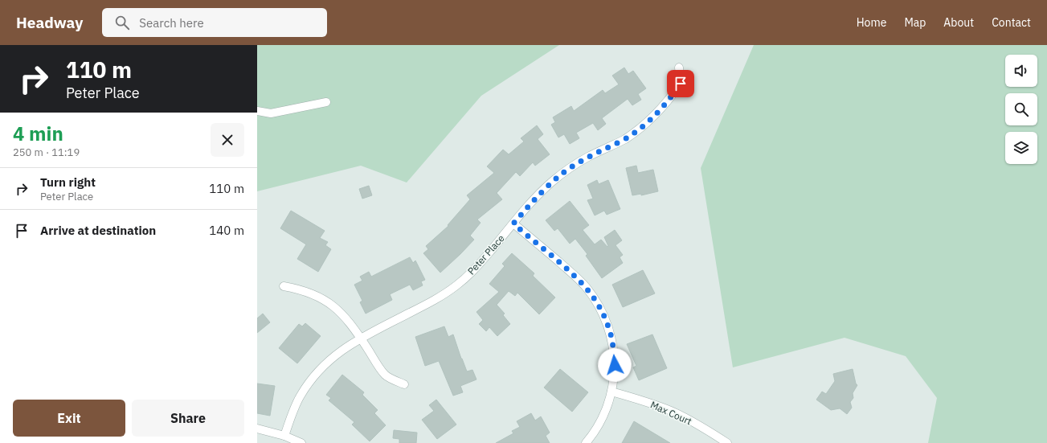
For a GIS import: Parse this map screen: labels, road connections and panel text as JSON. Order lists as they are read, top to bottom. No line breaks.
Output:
{"streets":{"street":["Peter Place","Max Court"]},"page":{"header":"Headway","search":"Search here","nav":["Home","Map","About","Contact"],"turn":["110 m","Peter Place"],"heading":["4 min","250 m · 11:19"],"list":[{"name":"Turn right","note":"Peter Place","value":"110 m"},{"name":"Arrive at destination","value":"140 m"}],"buttons":["Exit","Share"]}}
